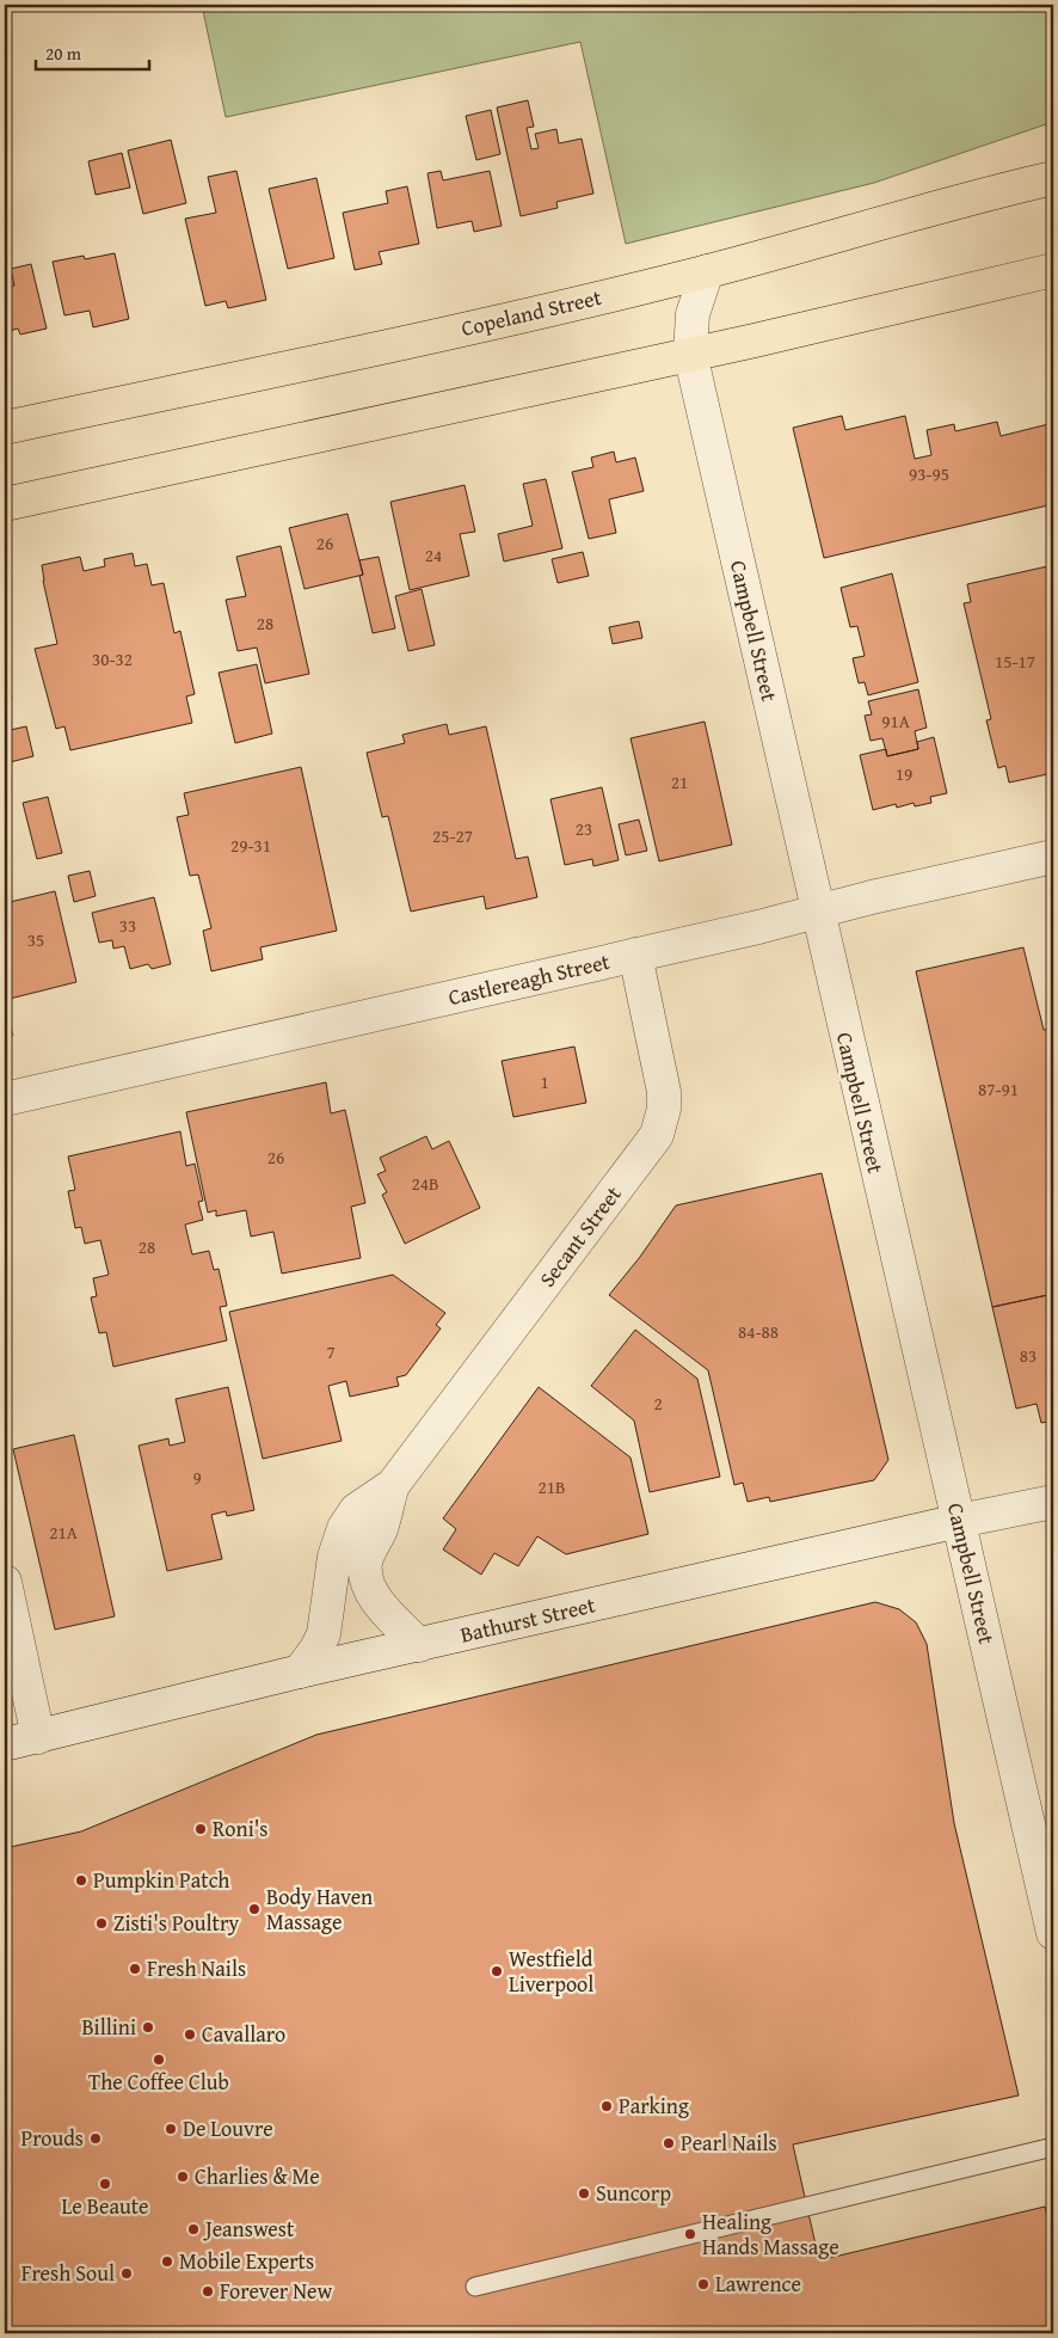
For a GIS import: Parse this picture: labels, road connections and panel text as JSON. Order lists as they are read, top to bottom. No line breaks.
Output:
{"streets":{"highway":["Copeland Street"],"street":["Campbell Street","Castlereagh Street","Secant Street","Bathurst Street"]},"crossings":[["Copeland Street","Campbell Street"],["Campbell Street","Castlereagh Street"],["Campbell Street","Bathurst Street"],["Castlereagh Street","Secant Street"],["Secant Street","Bathurst Street"]],"places":["Roni's","Pumpkin Patch","Body Haven Massage","Zisti's Poultry","Fresh Nails","Westfield Liverpool","Billini","Cavallaro","The Coffee Club","Parking","De Louvre","Prouds","Pearl Nails","Charlies & Me","Le Beaute","Suncorp","Jeanswest","Healing Hands Massage","Mobile Experts","Fresh Soul","Lawrence","Forever New"],"house_numbers":["93-95","26","24","28","30-32","15-17","91A","19","21","23","25-27","29-31","33","35","1","87-91","26","24B","28","84-88","7","83","2","9","21B","21A"],"scale_bar":"20 m"}
